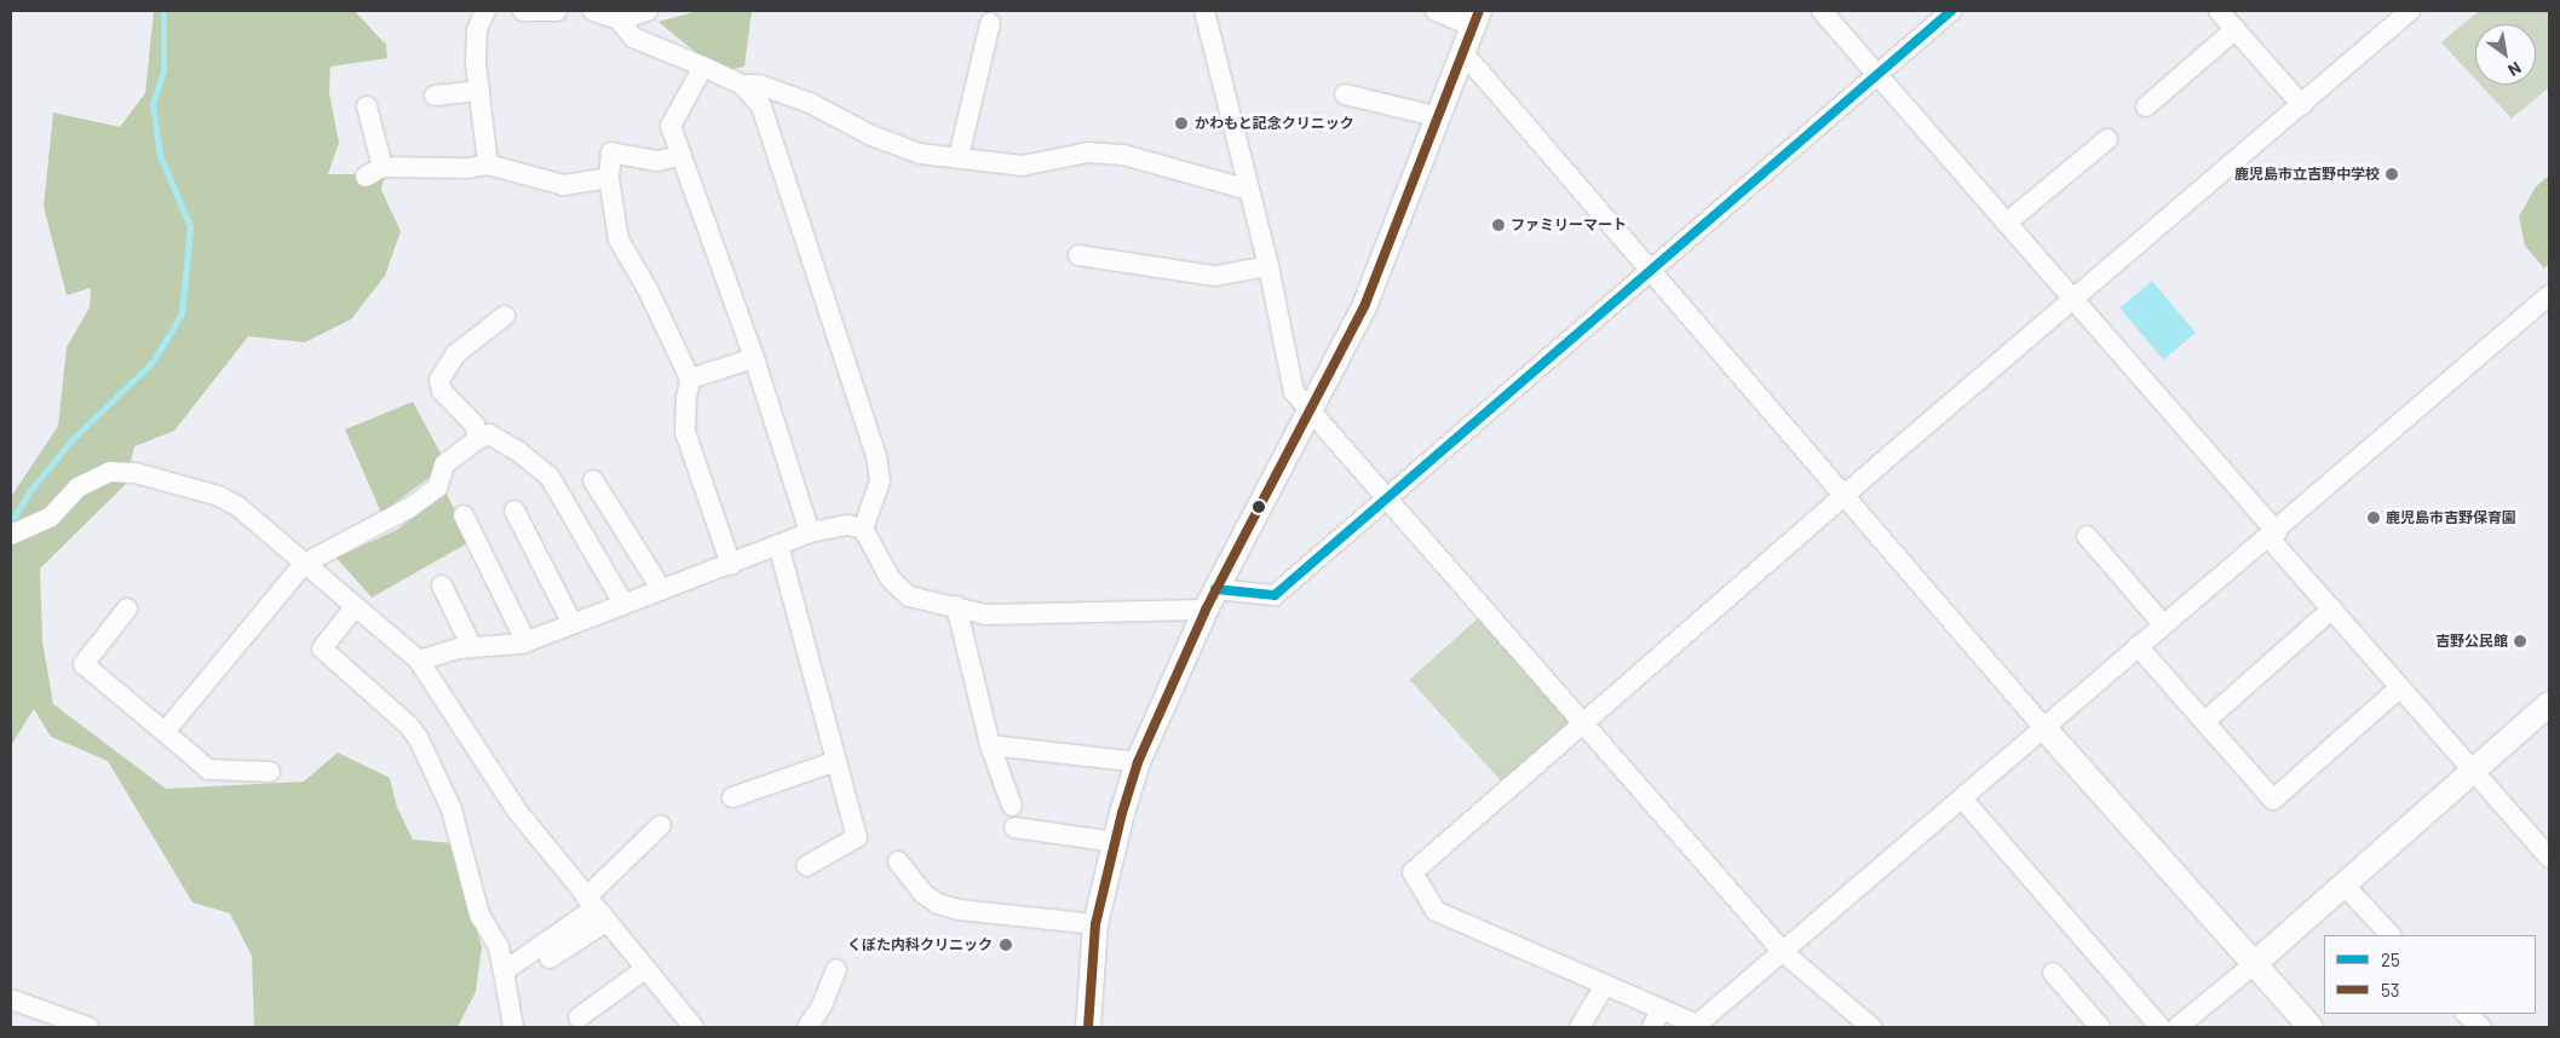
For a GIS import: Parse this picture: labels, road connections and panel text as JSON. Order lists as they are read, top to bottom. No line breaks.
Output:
{"places":["かわもと記念クリニック","鹿児島市立吉野中学校","ファミリーマート","鹿児島市吉野保育園","吉野公民館","くぼた内科クリニック"],"lines":["transit line 25","transit line 53"],"legend":["25","53"],"north":"bottom right"}
